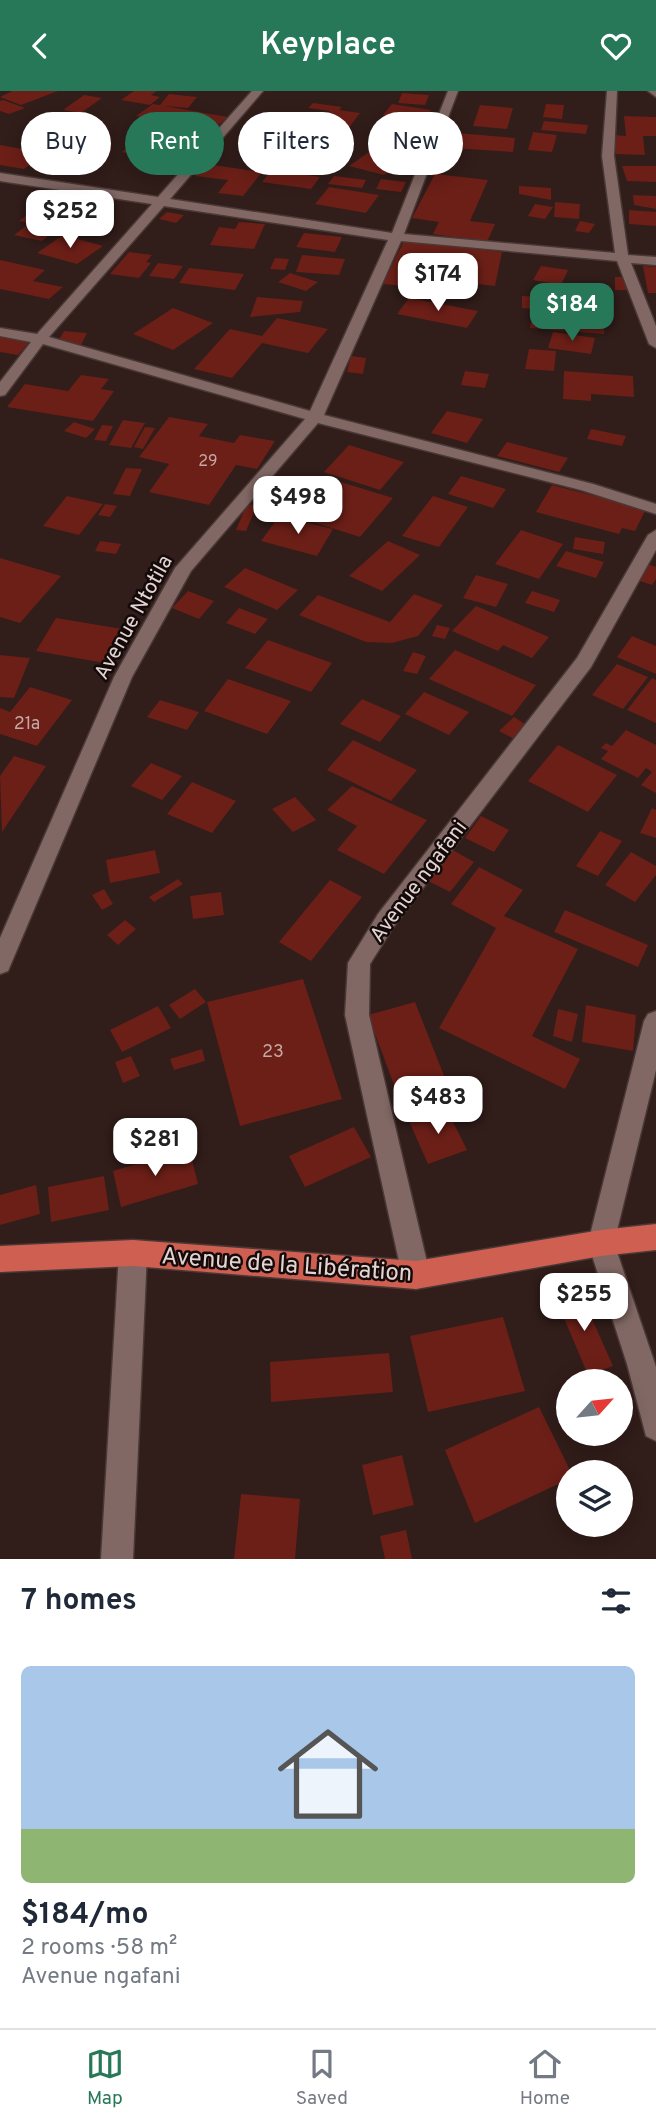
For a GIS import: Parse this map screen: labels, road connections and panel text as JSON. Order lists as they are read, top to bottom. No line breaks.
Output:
{"streets":{"highway":["Avenue de la Libération"],"street":["Avenue Ntotila","Avenue ngafani"]},"crossings":[["Avenue ngafani","Avenue de la Libération"]],"house_numbers":["29","21a","23"],"north":"top right","page":{"header":"Keyplace","chip":["Buy","Rent","Filters","New"],"price":["$252","$174","$184","$498","$483","$281","$255"],"heading":"7 homes","list":[{"name":"$184/mo","note":"2 rooms · 58 m² · Avenue ngafani"}],"tabs":["Map","Saved","Home"]}}
